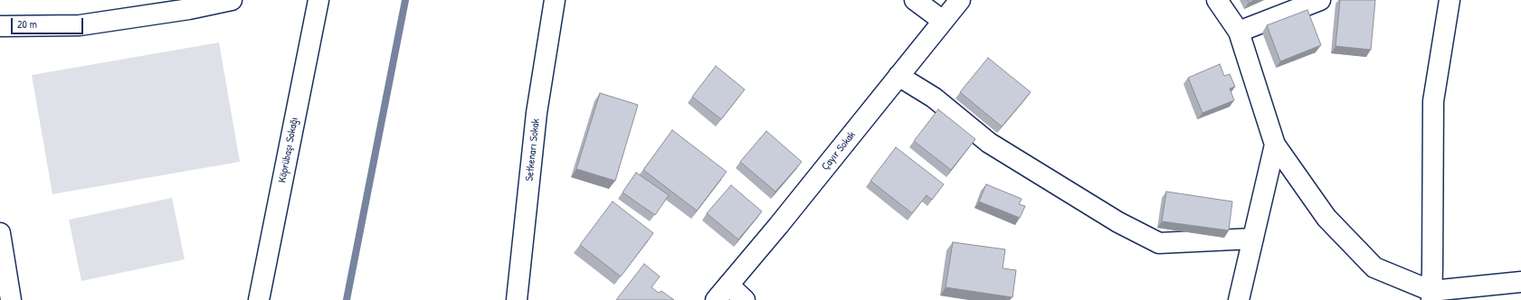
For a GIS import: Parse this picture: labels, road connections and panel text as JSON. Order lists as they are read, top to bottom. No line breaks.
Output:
{"streets":{"street":["Köprübaşı Sokağı","Setkenarı Sokak","Çayır Sokak"]},"scale_bar":"20 m"}
